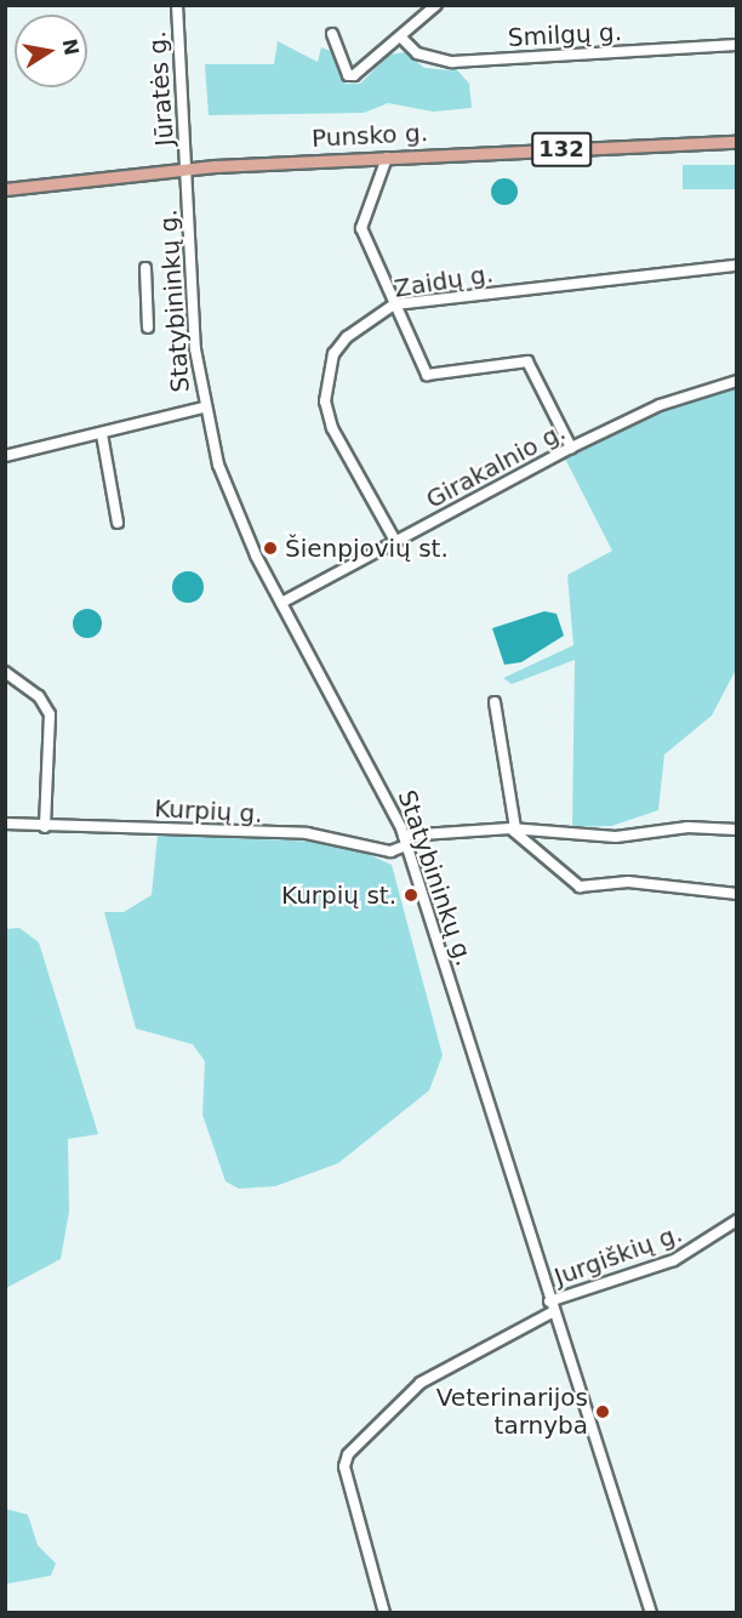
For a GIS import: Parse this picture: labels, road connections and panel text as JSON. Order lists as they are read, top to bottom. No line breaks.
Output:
{"streets":{"main road":["Punsko g.","132"],"street":["Smilgų g.","Jūratės g.","Zaidų g.","Statybininkų g.","Girakalnio g.","Kurpių g.","Jurgiškių g."]},"crossings":[["Jūratės g.","Punsko g."],["Jūratės g.","Statybininkų g."],["Punsko g.","Statybininkų g."],["Zaidų g.","Girakalnio g."],["Statybininkų g.","Girakalnio g."],["Statybininkų g.","Kurpių g."],["Statybininkų g.","Jurgiškių g."]],"places":["Šienpjovių st.","Kurpių st.","Veterinarijos tarnyba"],"north":"right"}
